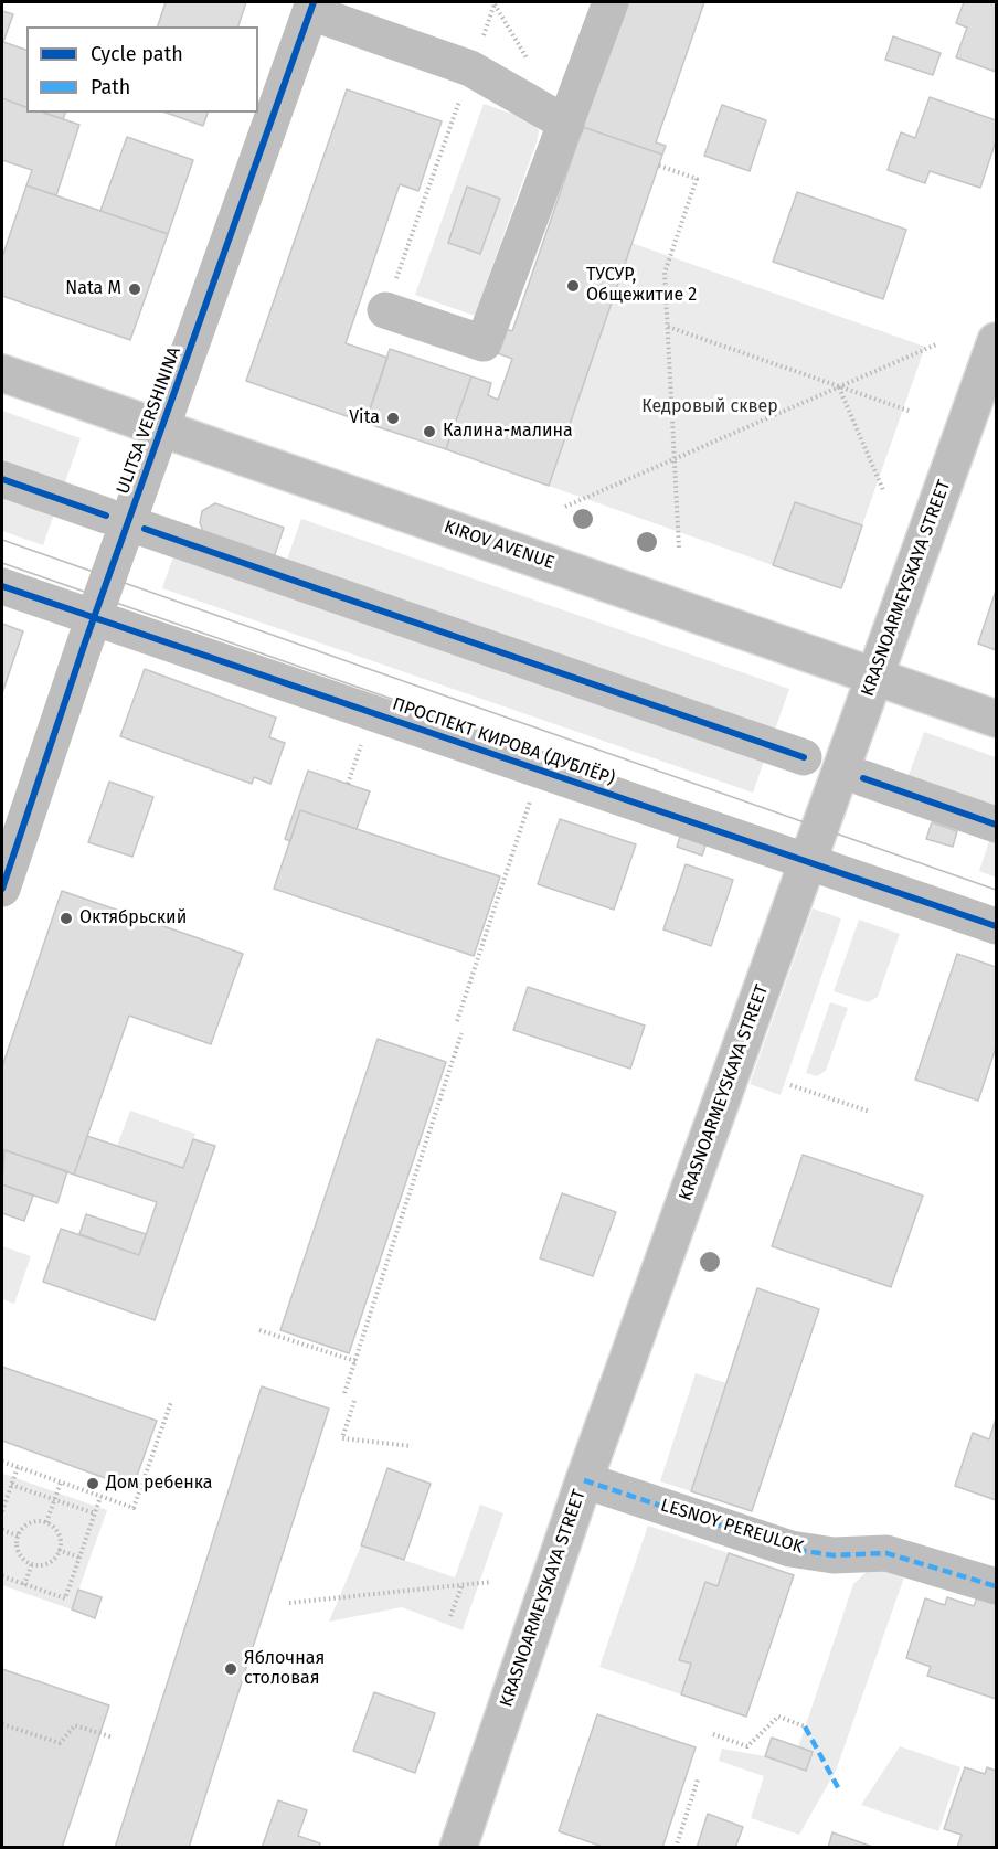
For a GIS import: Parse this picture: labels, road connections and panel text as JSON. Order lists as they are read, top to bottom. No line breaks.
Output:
{"streets":{"street":["ULITSA VERSHININA","KIROV AVENUE","KRASNOARMEYSKAYA STREET","ПРОСПЕКТ КИРОВА (ДУБЛЁР)","LESNOY PEREULOK"]},"crossings":[["ULITSA VERSHININA","KIROV AVENUE"],["ULITSA VERSHININA","ПРОСПЕКТ КИРОВА (ДУБЛЁР)"],["KIROV AVENUE","KRASNOARMEYSKAYA STREET"],["KRASNOARMEYSKAYA STREET","ПРОСПЕКТ КИРОВА (ДУБЛЁР)"],["KRASNOARMEYSKAYA STREET","LESNOY PEREULOK"]],"parks":["Кедровый сквер"],"places":["ТУСУР, Общежитие 2","Nata M","Vita","Калина-малина","Октябрьский","Дом ребенка","Яблочная столовая"],"legend":["Cycle path","Path"]}
